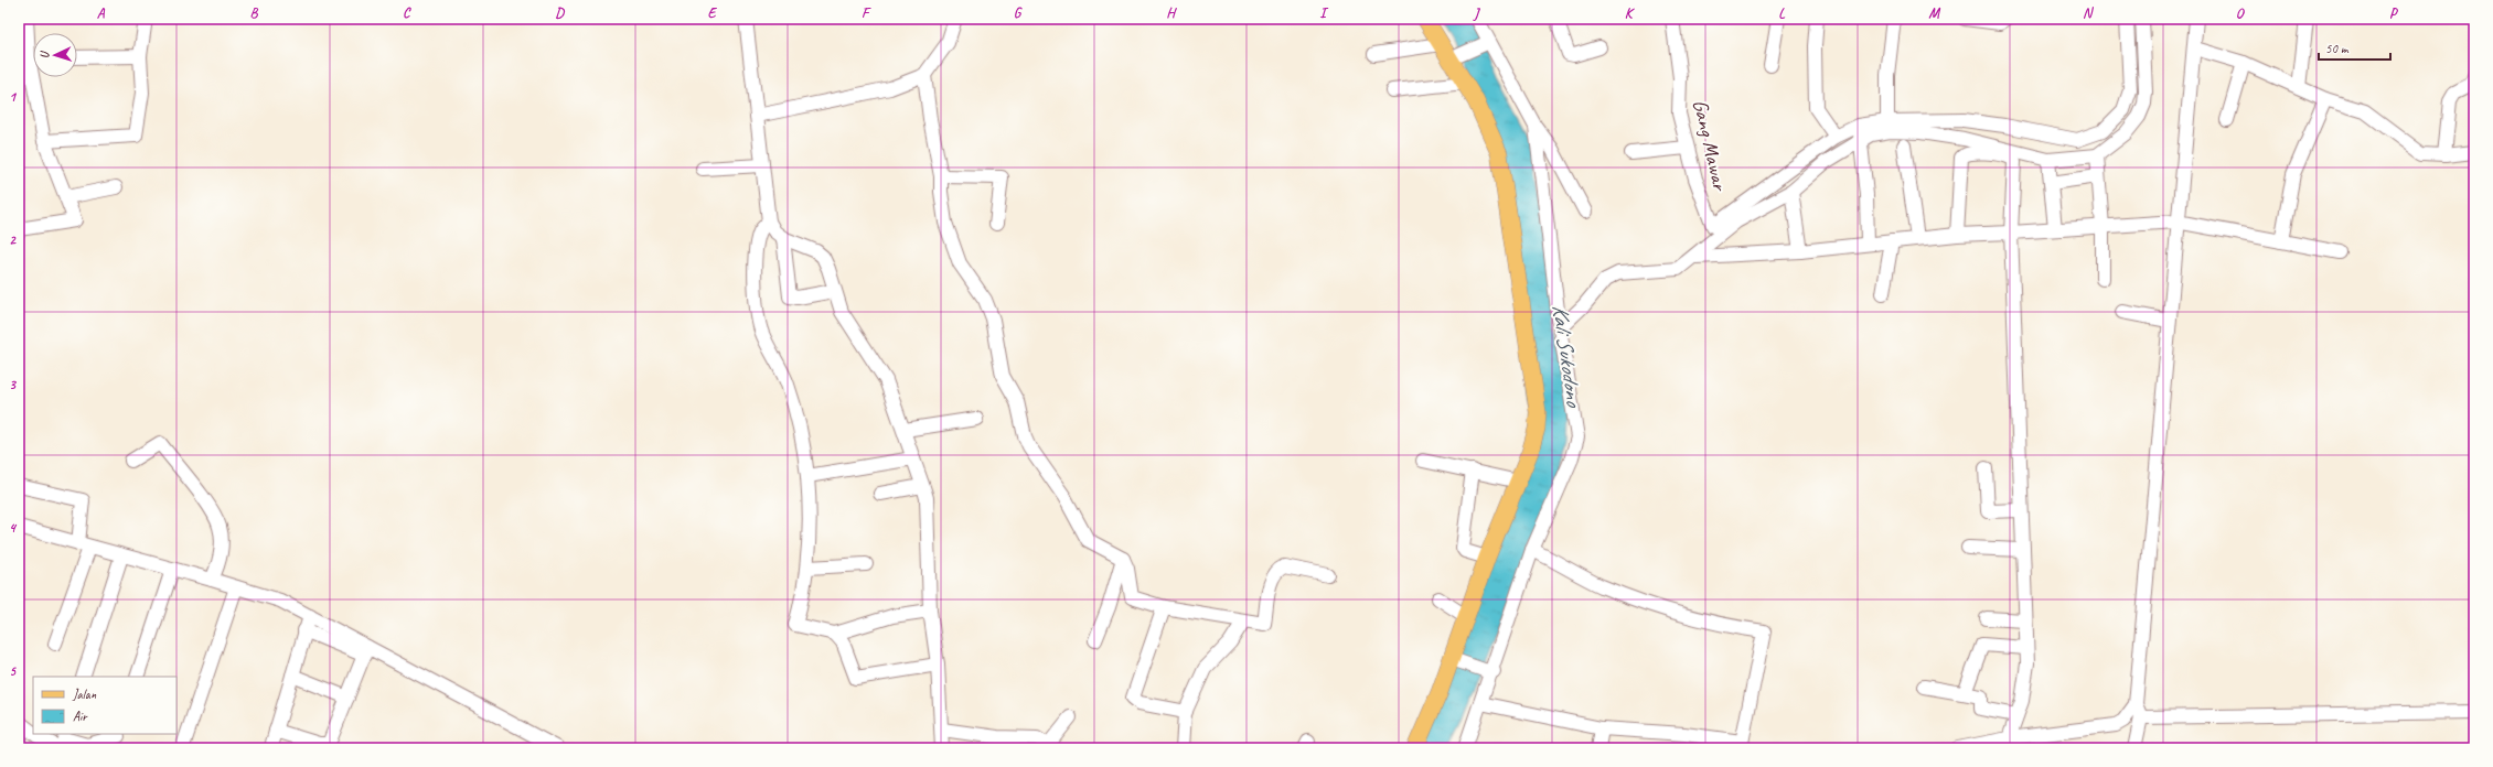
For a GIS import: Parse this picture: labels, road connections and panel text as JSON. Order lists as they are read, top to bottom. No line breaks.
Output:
{"streets":{"street":["Gang Mawar"]},"water":["Kali Sukodono"],"legend":["Jalan","Air"],"scale_bar":"50 m","north":"left","grid":{"columns":["A","B","C","D","E","F","G","H","I","J","K","L","M","N","O","P"],"rows":["1","2","3","4","5"]}}
